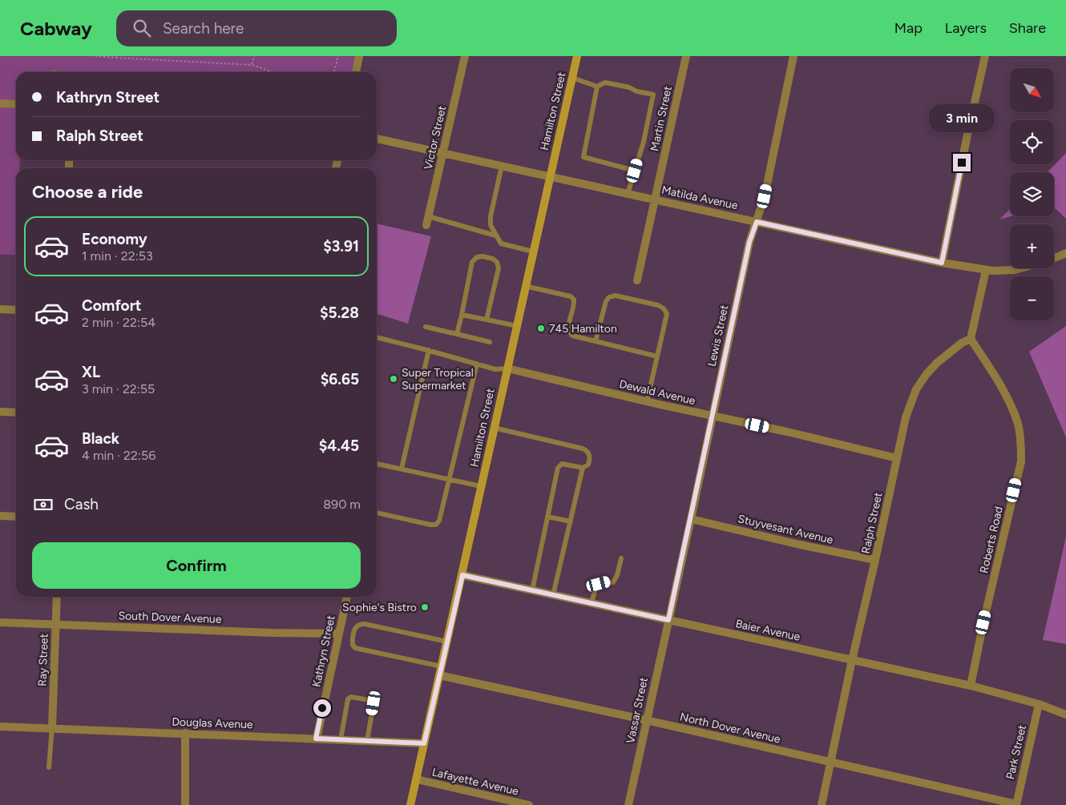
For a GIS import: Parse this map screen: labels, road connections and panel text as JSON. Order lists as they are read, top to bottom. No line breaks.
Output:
{"streets":{"street":["Hamilton Street","Martin Street","Victor Street","Matilda Avenue","Lewis Street","Dewald Avenue","Ralph Street","Stuyvesant Avenue","Roberts Road","South Dover Avenue","Baier Avenue","Kathryn Street","Ray Street","Vassar Street","Douglas Avenue","North Dover Avenue","Park Street","Lafayette Avenue"]},"crossings":[["Hamilton Street","Matilda Avenue"],["Hamilton Street","Dewald Avenue"],["Hamilton Street","Baier Avenue"],["Hamilton Street","Douglas Avenue"],["Hamilton Street","North Dover Avenue"],["Hamilton Street","Lafayette Avenue"],["Martin Street","Matilda Avenue"],["Victor Street","Matilda Avenue"],["Matilda Avenue","Lewis Street"],["Lewis Street","Dewald Avenue"],["Lewis Street","Stuyvesant Avenue"],["Lewis Street","Baier Avenue"],["Lewis Street","Vassar Street"],["Dewald Avenue","Ralph Street"],["Ralph Street","Stuyvesant Avenue"],["Ralph Street","Roberts Road"],["Ralph Street","Baier Avenue"],["Ralph Street","North Dover Avenue"],["Roberts Road","Baier Avenue"],["South Dover Avenue","Kathryn Street"],["South Dover Avenue","Ray Street"],["Baier Avenue","Vassar Street"],["Baier Avenue","Park Street"],["Kathryn Street","Douglas Avenue"],["Ray Street","Douglas Avenue"],["Vassar Street","North Dover Avenue"],["North Dover Avenue","Park Street"]],"places":["745 Hamilton","Super Tropical Supermarket","Sophie's Bistro"],"north":"bottom right","page":{"header":"Cabway","search":"Search here","nav":["Map","Layers","Share"],"map_buttons":["+","−"],"banner":["Kathryn Street","Ralph Street"],"bubble":"3 min","heading":"Choose a ride","list":[{"name":"Economy","note":"1 min · 22:53","value":"$3.91"},{"name":"Comfort","note":"2 min · 22:54","value":"$5.28"},{"name":"XL","note":"3 min · 22:55","value":"$6.65"},{"name":"Black","note":"4 min · 22:56","value":"$4.45"}],"pay":["Cash","890 m"],"buttons":"Confirm"}}
